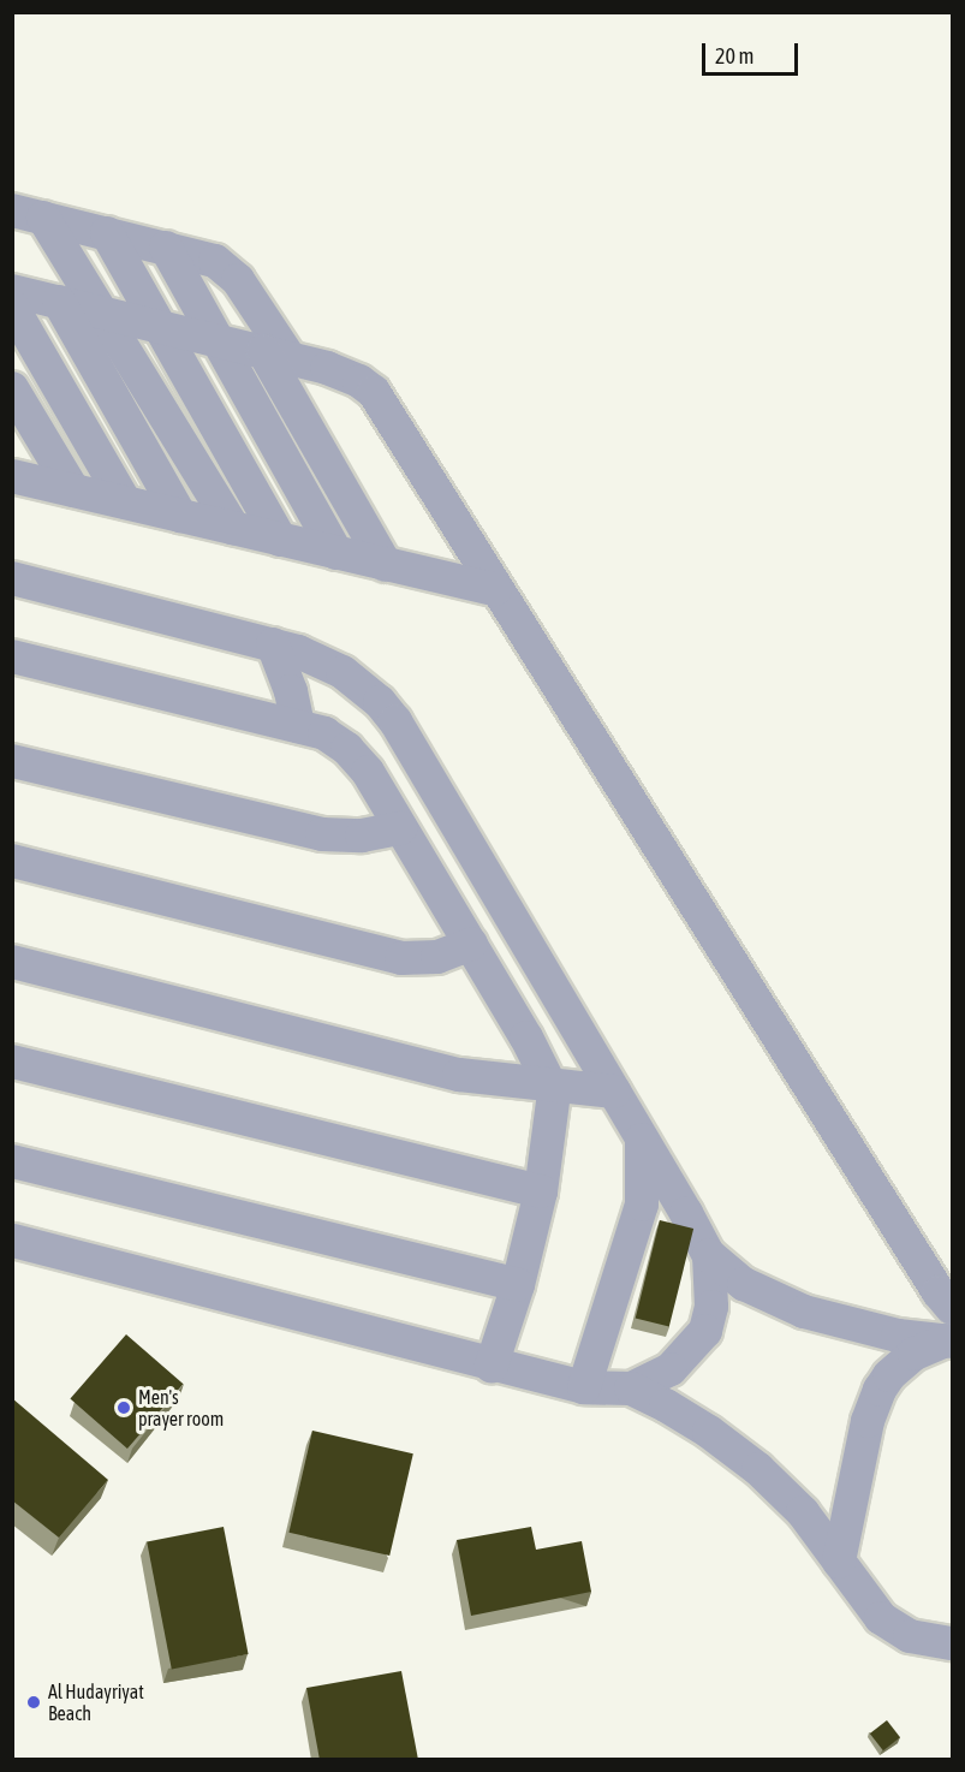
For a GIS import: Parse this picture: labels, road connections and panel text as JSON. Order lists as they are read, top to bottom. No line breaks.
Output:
{"places":["Men's prayer room","Al Hudayriyat Beach"],"scale_bar":"20 m"}
